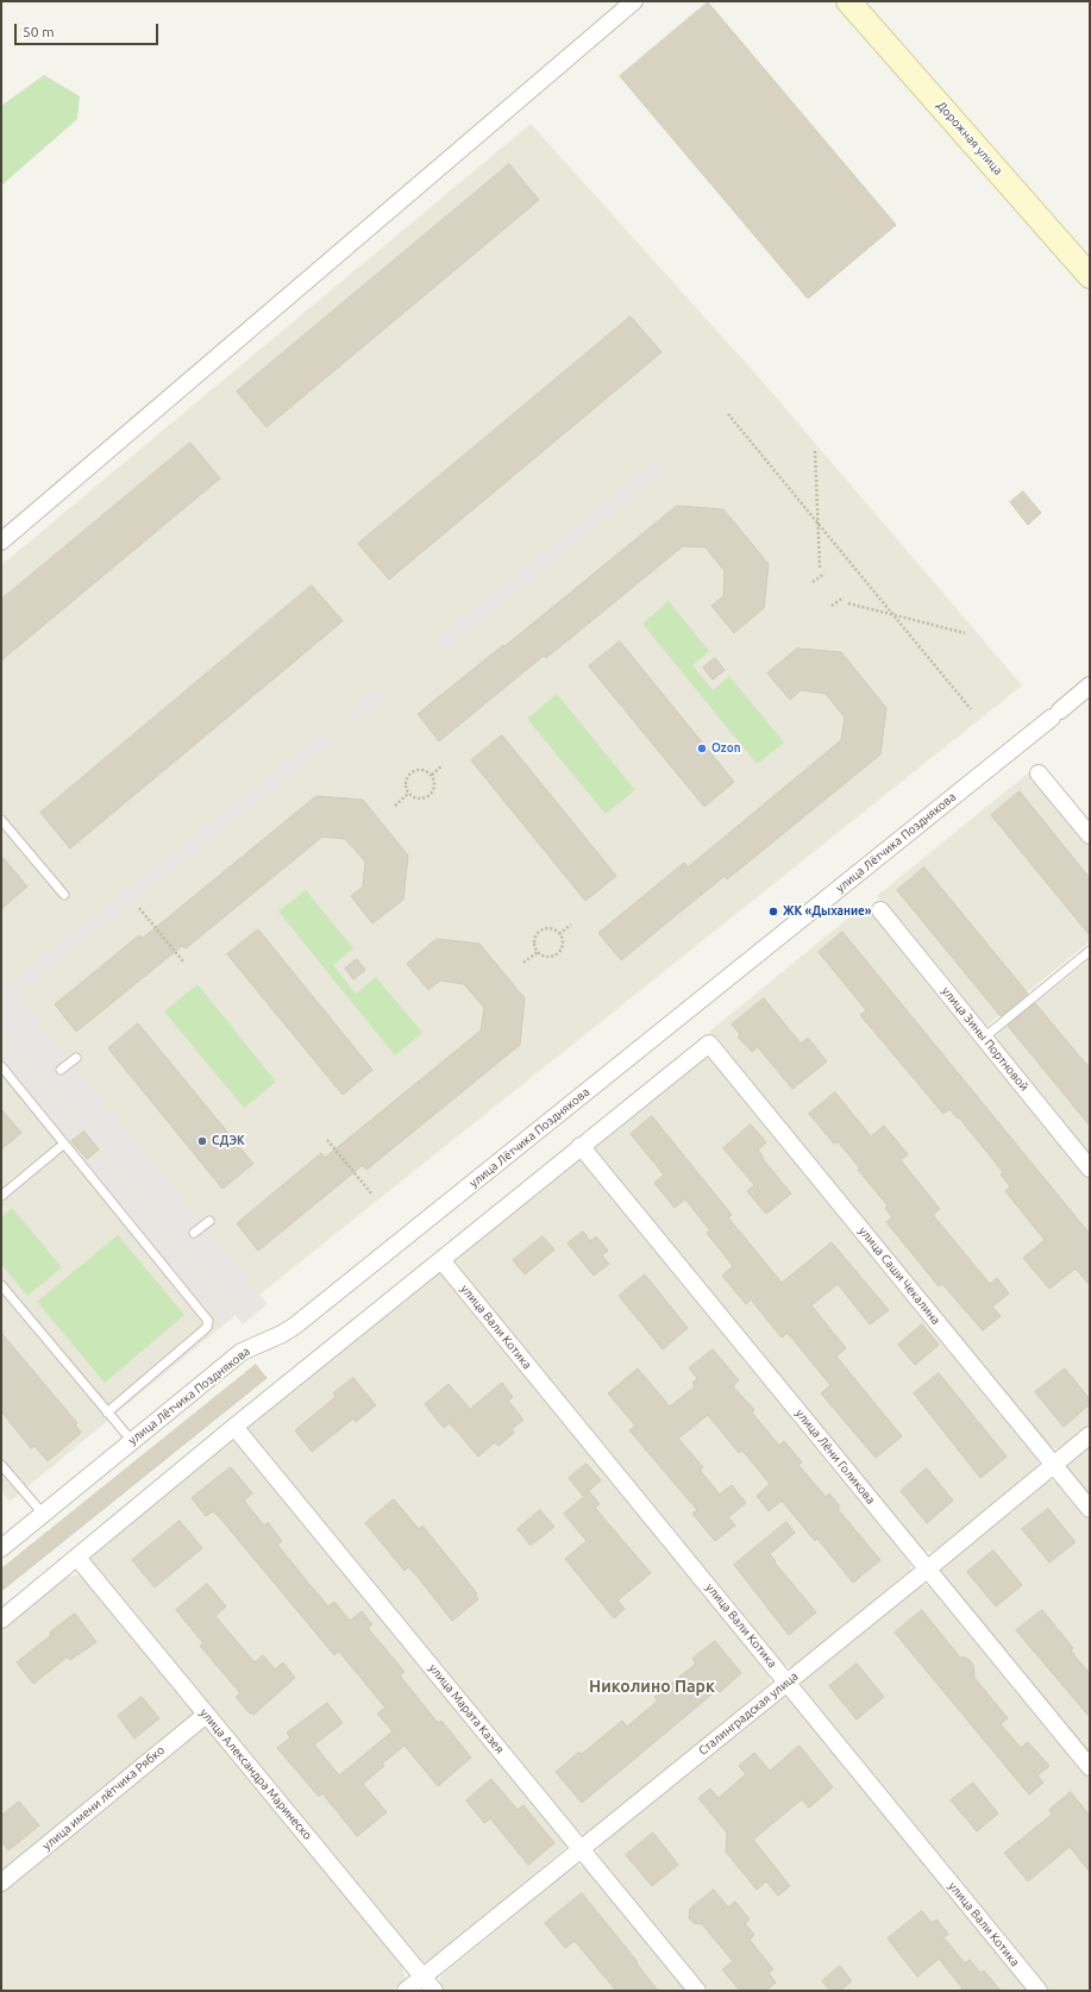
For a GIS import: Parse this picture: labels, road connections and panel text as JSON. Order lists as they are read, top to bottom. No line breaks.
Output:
{"streets":{"main road":["Дорожная улица"],"street":["улица Лётчика Позднякова","улица Зины Портновой","улица Саши Чекалина","улица Вали Котика","улица Лёни Голикова","улица Марата Казея","Сталинградская улица","улица Александра Маринеско","улица имени лётчика Рябко"]},"crossings":[["улица Саши Чекалина","улица Лёни Голикова"],["улица Саши Чекалина","Сталинградская улица"],["улица Вали Котика","Сталинградская улица"],["улица Лёни Голикова","Сталинградская улица"],["улица Марата Казея","Сталинградская улица"],["Сталинградская улица","улица Александра Маринеско"],["улица Александра Маринеско","улица имени лётчика Рябко"]],"districts":["Николино Парк"],"places":["Ozon","ЖК «Дыхание»","СДЭК"],"scale_bar":"50 m"}
